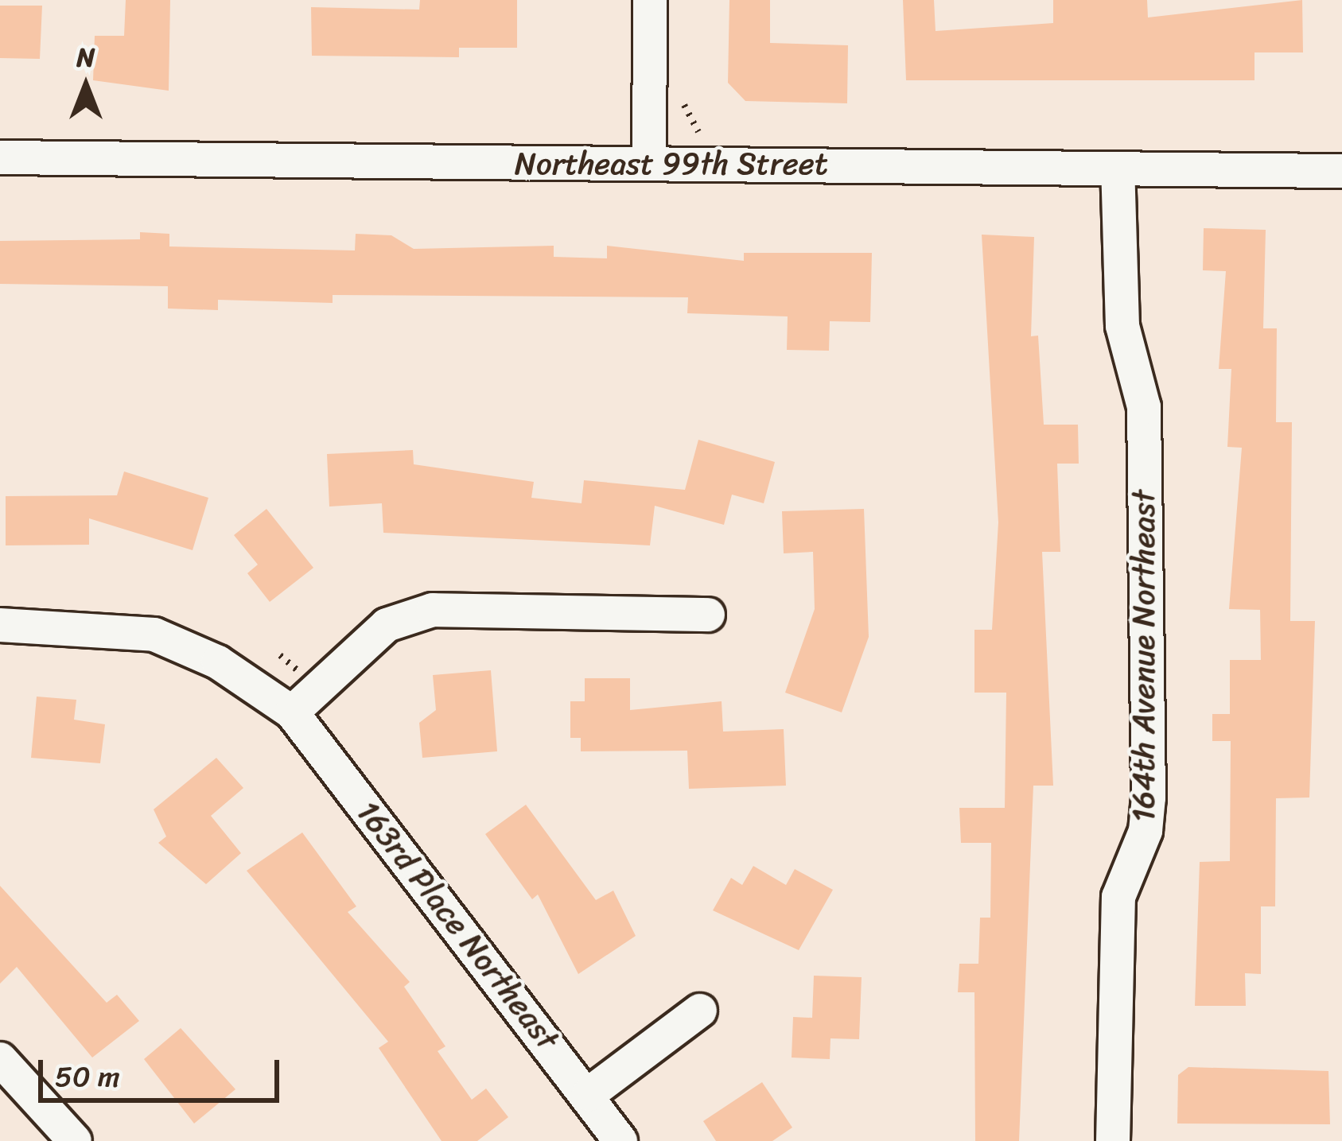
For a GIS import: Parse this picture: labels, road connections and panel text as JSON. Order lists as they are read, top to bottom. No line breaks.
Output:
{"streets":{"street":["Northeast 99th Street","164th Avenue Northeast","163rd Place Northeast"]},"crossings":[["Northeast 99th Street","164th Avenue Northeast"]],"scale_bar":"50 m","north":"top"}
